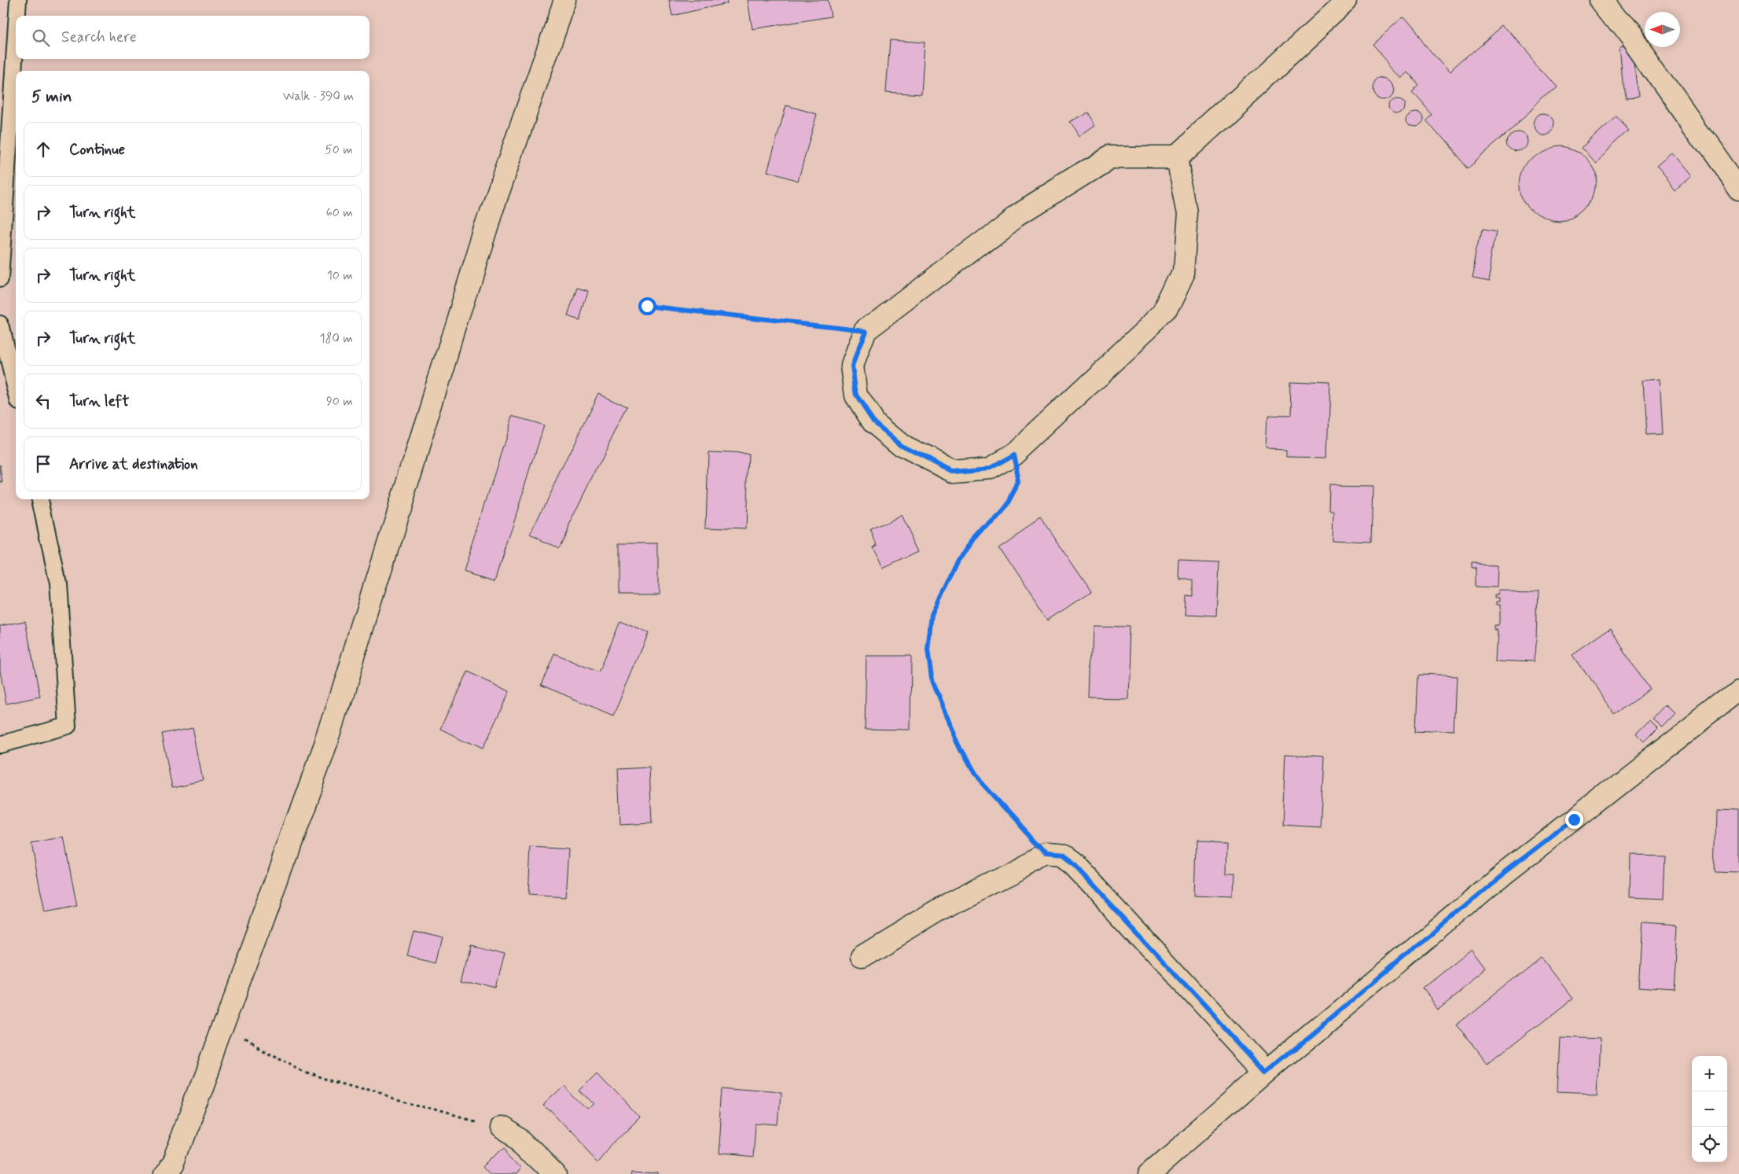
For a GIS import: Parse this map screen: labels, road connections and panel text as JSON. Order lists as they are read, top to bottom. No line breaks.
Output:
{"north":"left","page":{"search":"Search here","heading":["5 min","Walk · 390 m"],"list":[["Continue","50 m"],["Turn right","60 m"],["Turn right","10 m"],["Turn right","180 m"],["Turn left","90 m"],"Arrive at destination"],"map_buttons":["+","−"]}}
